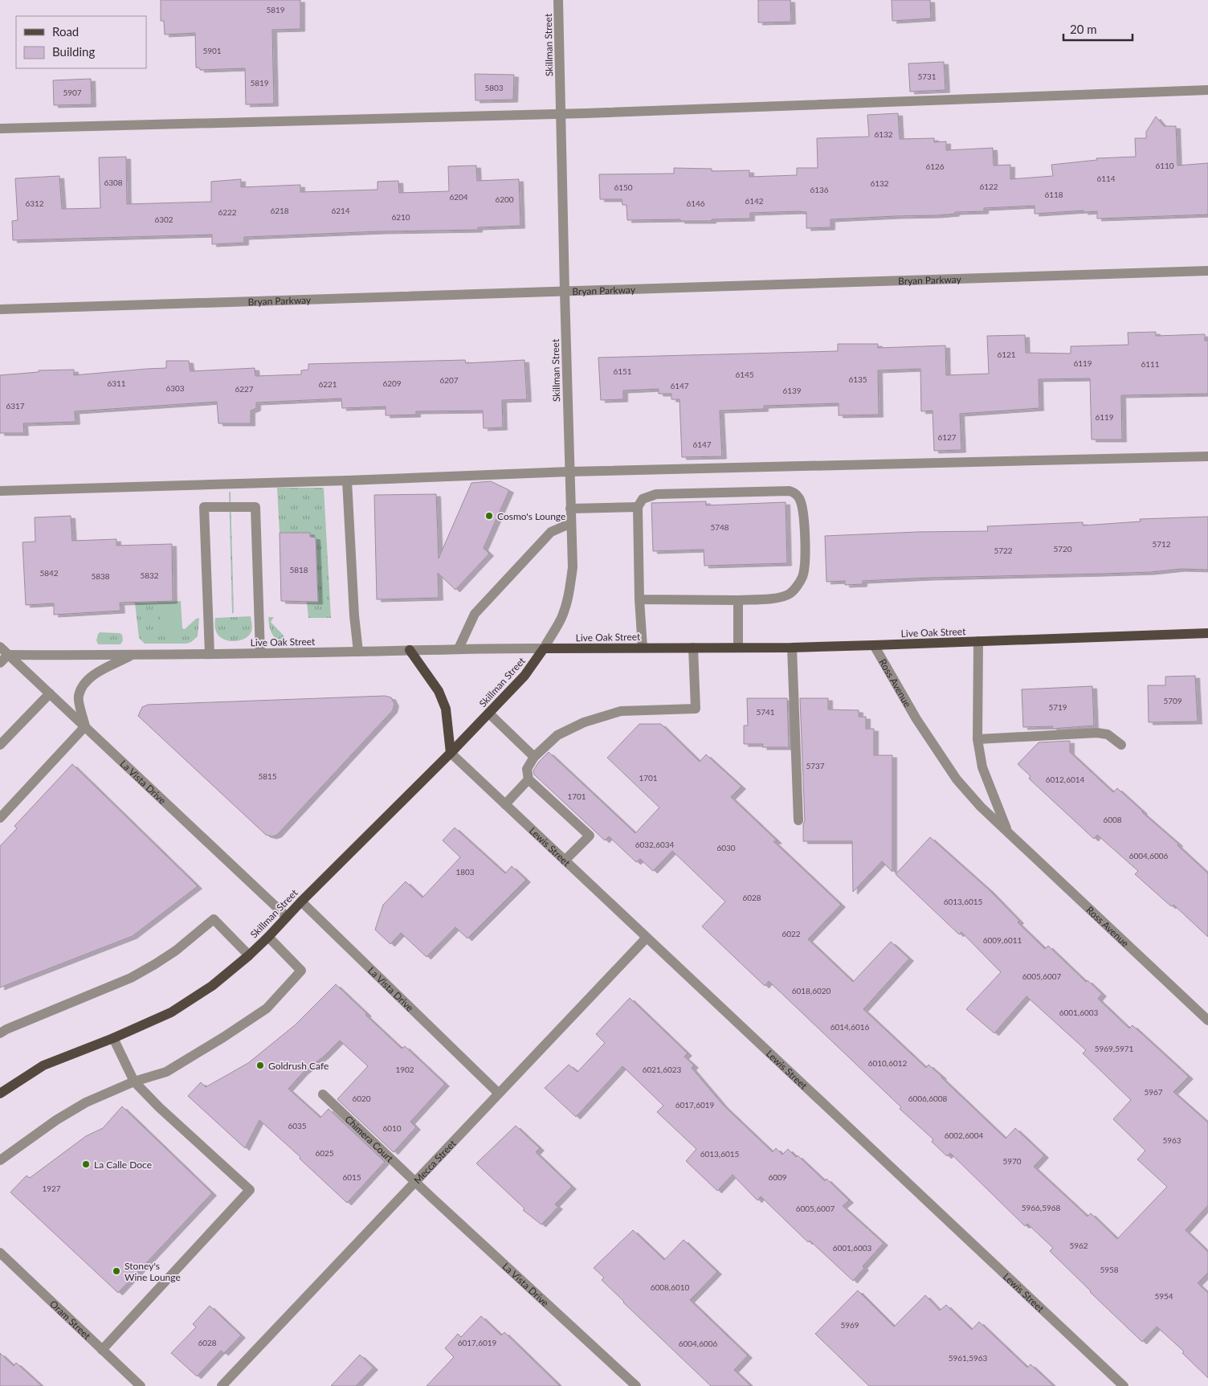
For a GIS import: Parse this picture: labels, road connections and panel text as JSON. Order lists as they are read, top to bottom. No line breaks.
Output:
{"streets":{"main road":["Skillman Street","Live Oak Street"],"street":["Bryan Parkway","Ross Avenue","La Vista Drive","Lewis Street","Chimera Court","Mecca Street","Oram Street"]},"crossings":[["Skillman Street","Bryan Parkway"],["Skillman Street","Live Oak Street"],["Skillman Street","La Vista Drive"],["Skillman Street","Lewis Street"],["Live Oak Street","Ross Avenue"],["Live Oak Street","La Vista Drive"],["La Vista Drive","Chimera Court"],["La Vista Drive","Mecca Street"],["Lewis Street","Mecca Street"],["Chimera Court","Mecca Street"]],"places":["Cosmo's Lounge","Goldrush Cafe","La Calle Doce","Stoney's Wine Lounge"],"house_numbers":["5819","5901","5731","5819","5803","5907","6132","6110","6126","6114","6308","6132","6122","6150","6136","6118","6204","6200","6142","6312","6146","6218","6214","6222","6210","6302","6121","6119","6111","6151","6145","6135","6207","6311","6209","6221","6147","6303","6227","6139","6317","6119","6127","6147","5748","5712","5720","5722","5818","5842","5832","5838","5709","5719","5741","5737","5815","1701","6012,6014","1701","6008","6032,6034","6030","6004,6006","1803","6028","6013,6015","6022","6009,6011","6005,6007","6018,6020","6001,6003","6014,6016","5969,5971","6010,6012","1902","6021,6023","5967","6020","6006,6008","6017,6019","6035","6010","6002,6004","5963","6025","6013,6015","5970","6015","6009","1927","5966,5968","6005,6007","5962","6001,6003","5958","6008,6010","5954","5969","6028","6017,6019","6004,6006","5961,5963"],"legend":["Road","Building"],"scale_bar":"20 m"}
